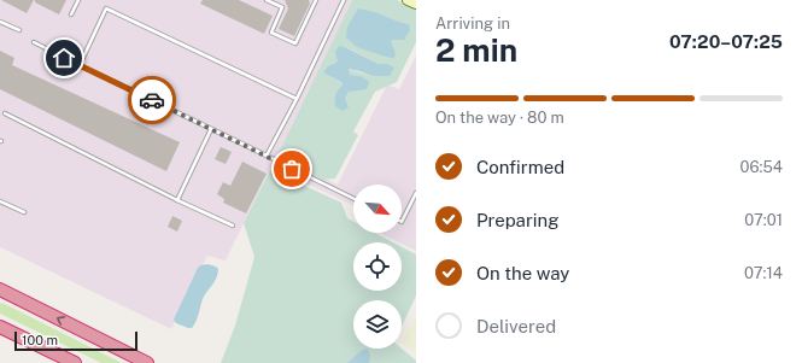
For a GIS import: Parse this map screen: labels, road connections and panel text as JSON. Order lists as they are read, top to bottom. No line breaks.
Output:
{"scale_bar":"100 m","north":"bottom right","page":{"heading":["2 min","Arriving in","07:20–07:25"],"bar":"On the way · 80 m","list":[["Confirmed","06:54"],["Preparing","07:01"],["On the way","07:14"],"Delivered"],"scale":"100 m"}}
